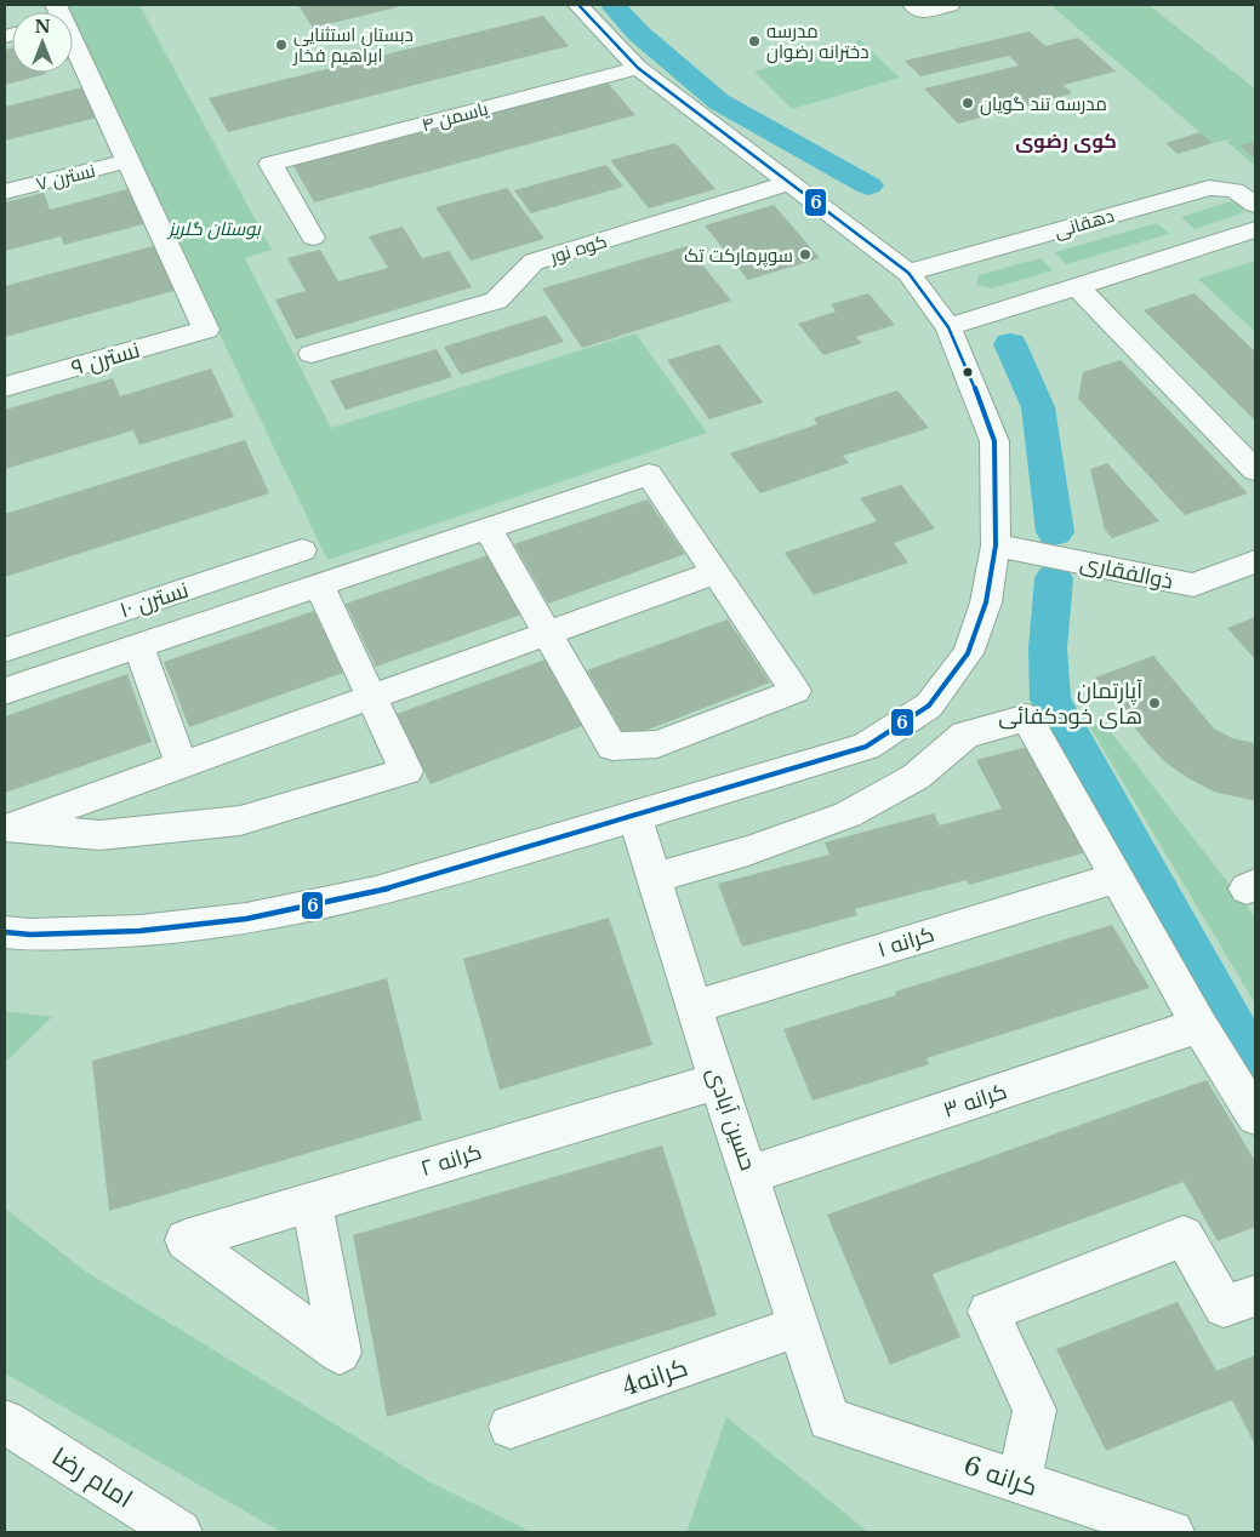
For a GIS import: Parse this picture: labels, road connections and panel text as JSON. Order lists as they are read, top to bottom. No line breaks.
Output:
{"streets":{"main road":["یاسمن ۴","نسترن ۷","دهقانی","کوه نور","نسترن ۹","ذوالفقاری","نسترن ۱۰","کرانه ۱","کرانه ۳","حسین آبادی","کرانه ۲","کرانه4","کرانه 6","امام رضا"]},"crossings":[["نسترن ۷","نسترن ۹"],["کرانه ۱","حسین آبادی"],["کرانه ۳","حسین آبادی"],["حسین آبادی","کرانه ۲"],["حسین آبادی","کرانه4"],["حسین آبادی","کرانه 6"]],"districts":["کوی رضوی"],"parks":["بوستان گلریز"],"places":["مدرسه دخترانه رضوان","دبستان استثنایی ابراهیم فخار","مدرسه تند گویان","سوپرمارکت تک","آپارتمان های خودکفائی"],"lines":["transit line 6"],"north":"top"}
